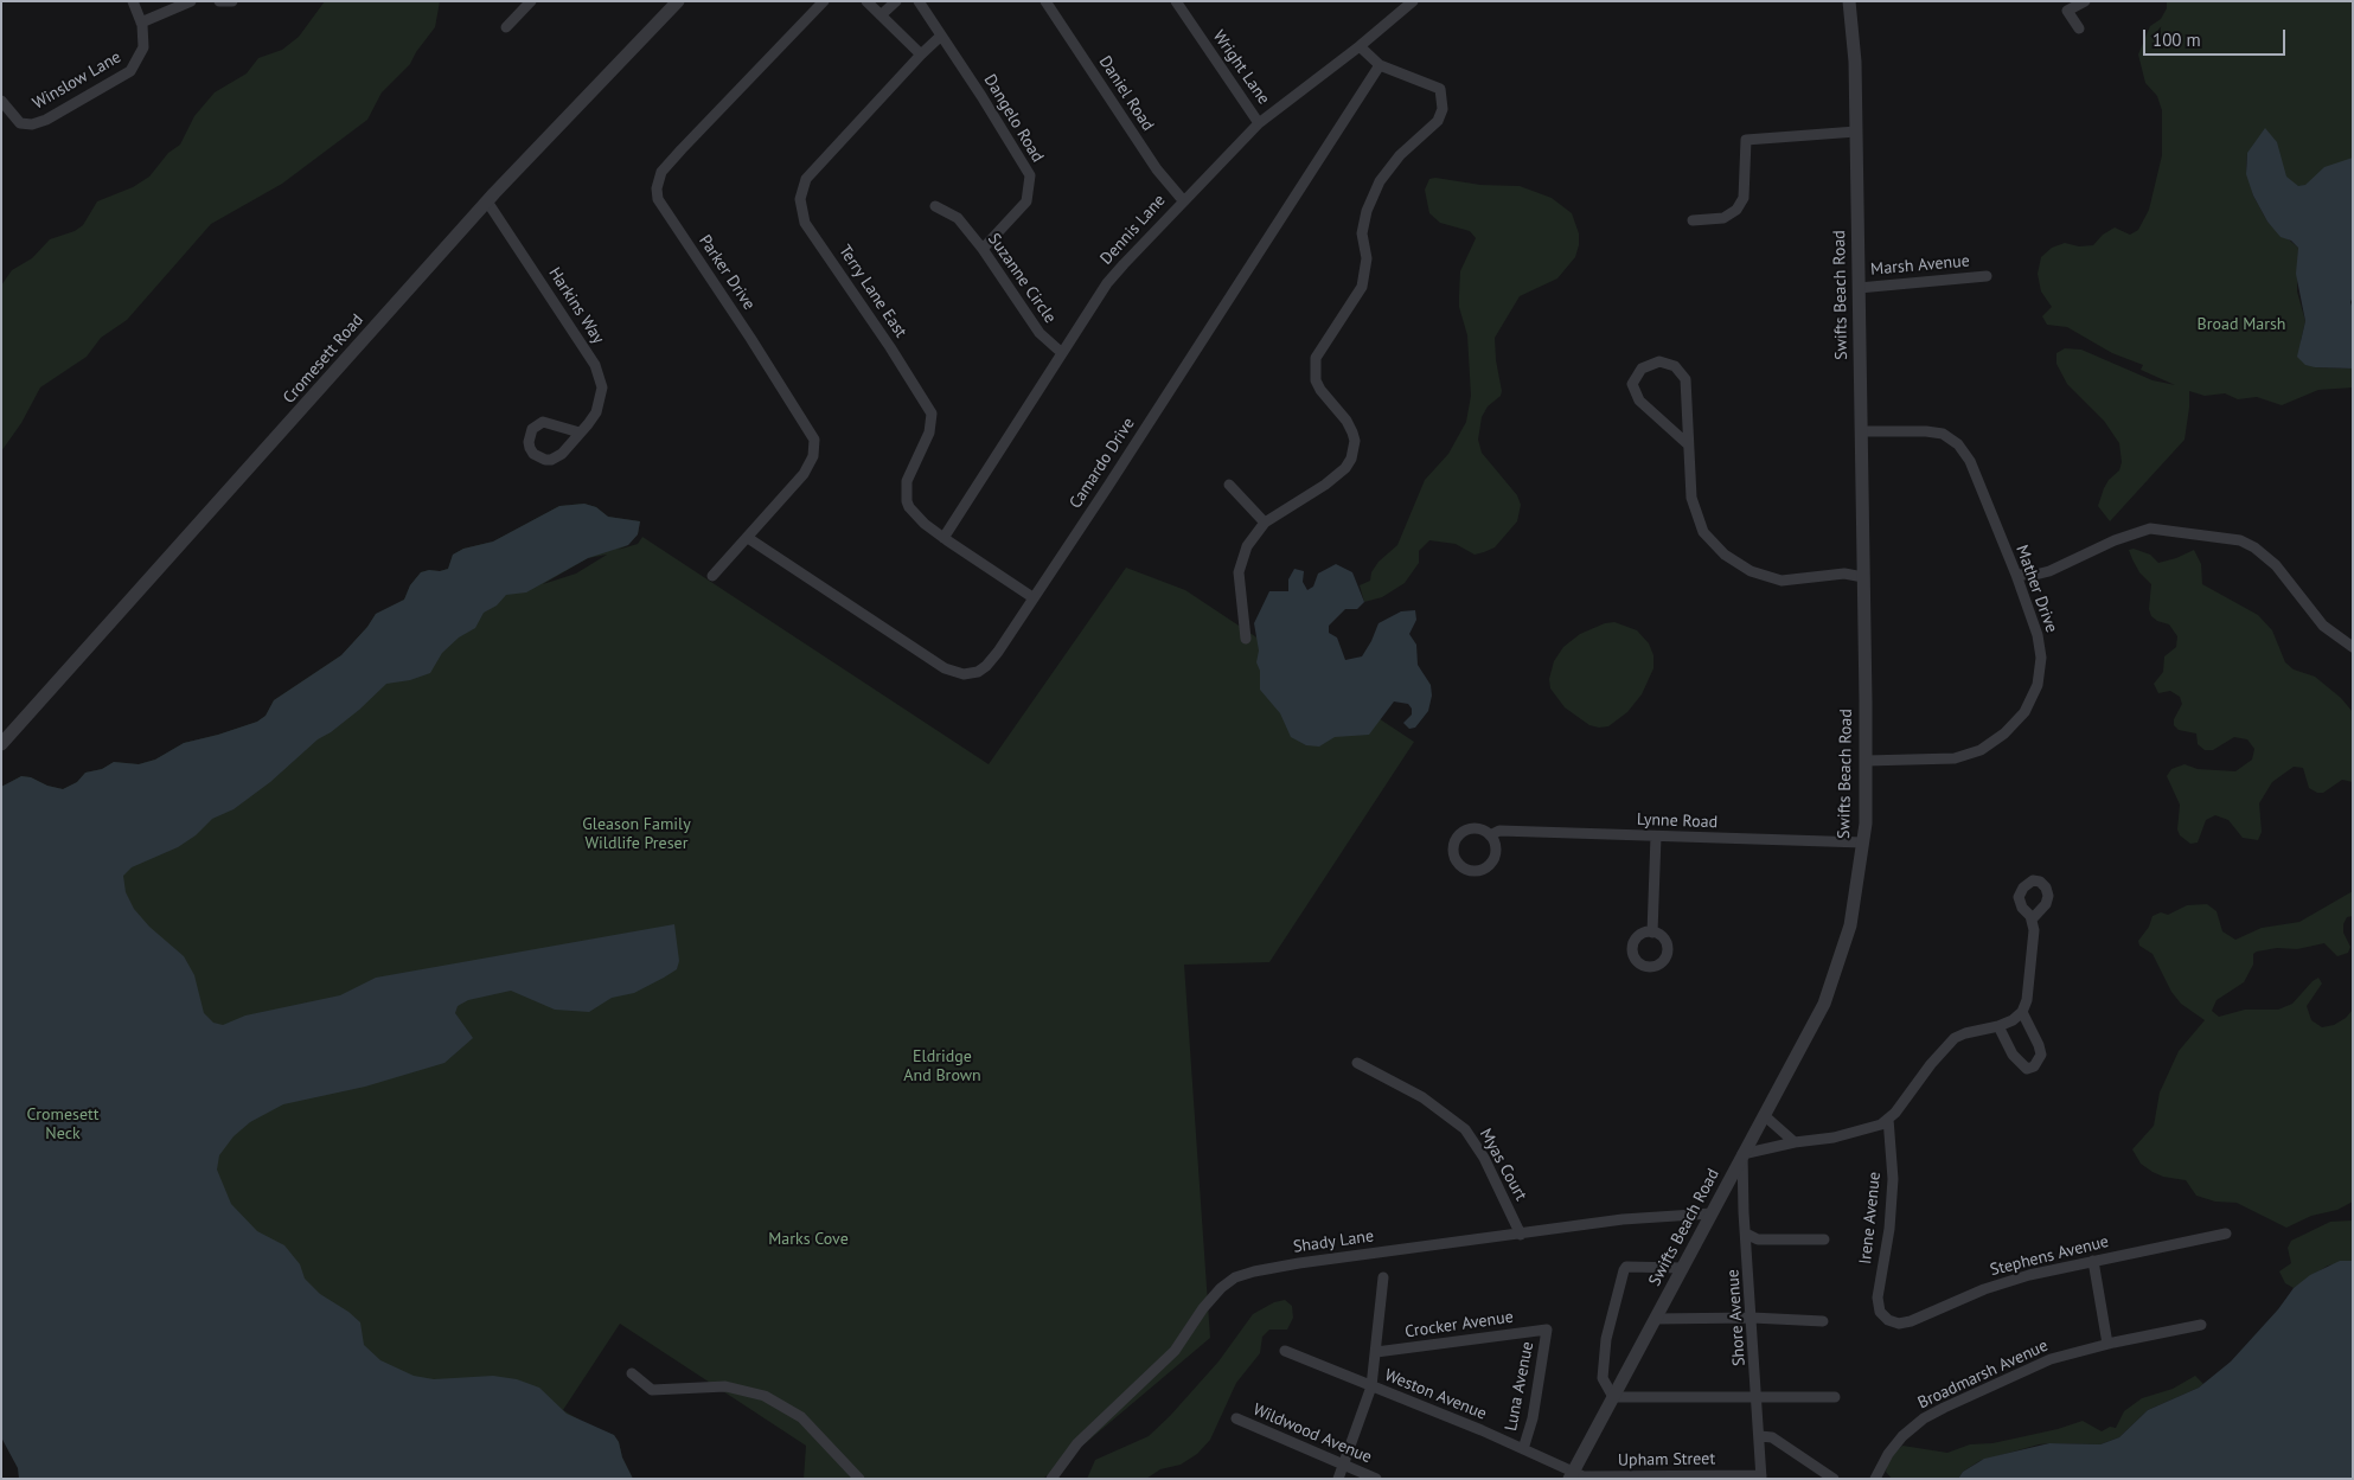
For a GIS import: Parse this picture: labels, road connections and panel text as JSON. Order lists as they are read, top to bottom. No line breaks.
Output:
{"streets":{"street":["Wright Lane","Winslow Lane","Daniel Road","Dangelo Road","Dennis Lane","Marsh Avenue","Parker Drive","Suzanne Circle","Terry Lane East","Swifts Beach Road","Harkins Way","Cromesett Road","Camardo Drive","Mather Drive","Lynne Road","Myas Court","Irene Avenue","Shady Lane","Stephens Avenue","Shore Avenue","Crocker Avenue","Broadmarsh Avenue","Luna Avenue","Weston Avenue","Wildwood Avenue","Upham Street"]},"crossings":[["Wright Lane","Dennis Lane"],["Daniel Road","Dennis Lane"],["Dangelo Road","Suzanne Circle"],["Dennis Lane","Suzanne Circle"],["Dennis Lane","Terry Lane East"],["Marsh Avenue","Swifts Beach Road"],["Parker Drive","Camardo Drive"],["Terry Lane East","Camardo Drive"],["Swifts Beach Road","Mather Drive"],["Swifts Beach Road","Lynne Road"],["Swifts Beach Road","Shady Lane"],["Swifts Beach Road","Shore Avenue"],["Swifts Beach Road","Weston Avenue"],["Swifts Beach Road","Upham Street"],["Harkins Way","Cromesett Road"],["Myas Court","Shady Lane"],["Irene Avenue","Stephens Avenue"],["Shore Avenue","Upham Street"],["Crocker Avenue","Luna Avenue"],["Luna Avenue","Weston Avenue"],["Weston Avenue","Upham Street"]],"parks":["Broad Marsh","Gleason Family Wildlife Preser","Eldridge And Brown","Cromesett Neck","Marks Cove"],"scale_bar":"100 m"}
